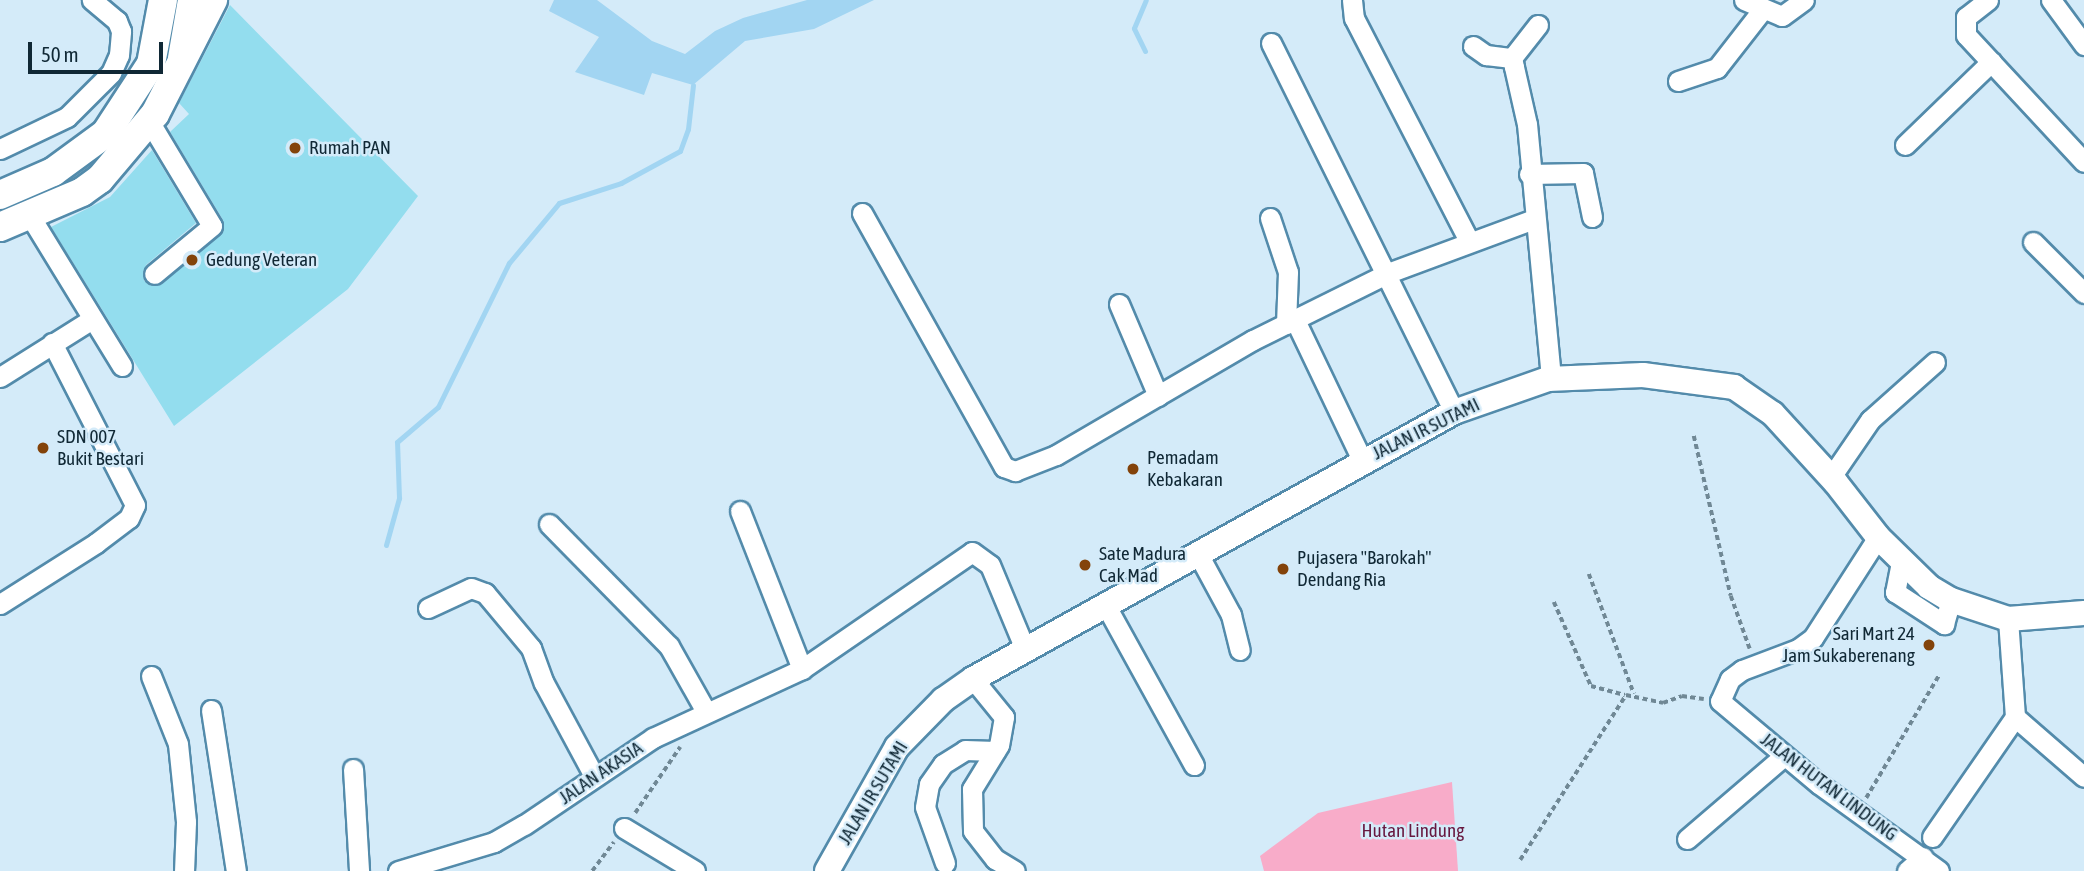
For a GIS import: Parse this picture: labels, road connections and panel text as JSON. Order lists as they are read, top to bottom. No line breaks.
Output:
{"streets":{"main road":["JALAN IR SUTAMI"],"street":["JALAN AKASIA","JALAN HUTAN LINDUNG"]},"crossings":[["JALAN IR SUTAMI","JALAN AKASIA"]],"parks":["Hutan Lindung"],"places":["Rumah PAN","Gedung Veteran","SDN 007 Bukit Bestari","Pemadam Kebakaran","Sate Madura Cak Mad","Pujasera \"Barokah\" Dendang Ria","Sari Mart 24 Jam Sukaberenang"],"scale_bar":"50 m"}
